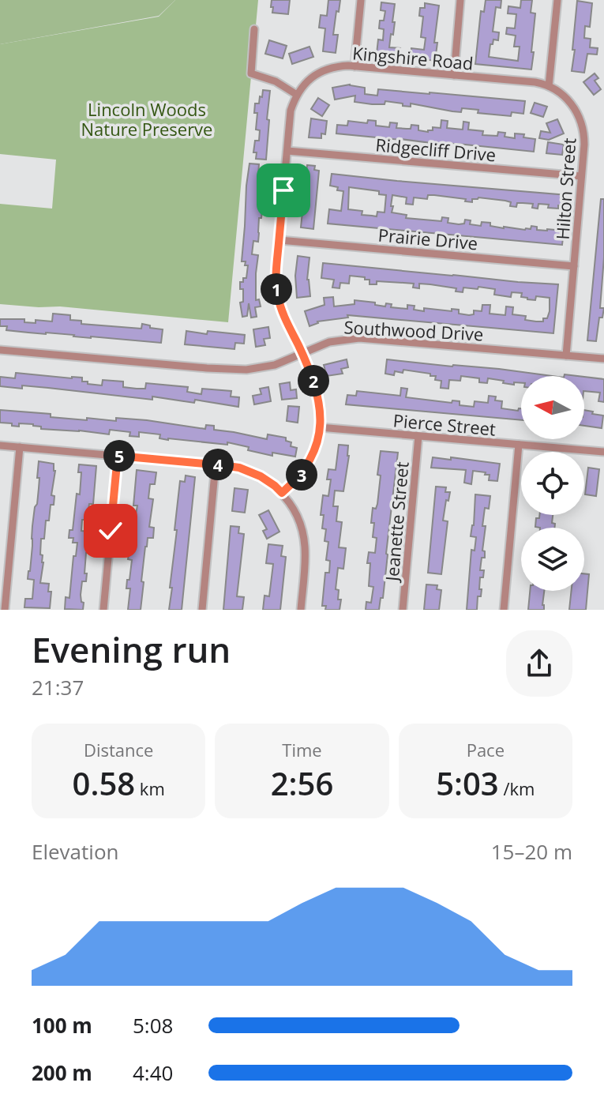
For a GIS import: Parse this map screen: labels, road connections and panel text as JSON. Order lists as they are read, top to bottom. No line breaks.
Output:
{"streets":{"street":["Kingshire Road","Ridgecliff Drive","Hilton Street","Prairie Drive","Southwood Drive","Pierce Street","Jeanette Street"]},"crossings":[["Kingshire Road","Hilton Street"],["Ridgecliff Drive","Hilton Street"],["Hilton Street","Prairie Drive"],["Hilton Street","Southwood Drive"],["Pierce Street","Jeanette Street"]],"parks":["Lincoln Woods Nature Preserve"],"north":"left","page":{"pins":["1","2","5","4","3"],"heading":["Evening run","21:37"],"stats":[["Distance","0.58 km"],["Time","2:56"],["Pace","5:03 /km"]],"chart":["Elevation","15–20 m"],"list":[{"name":"100 m","note":"5:08"},{"name":"200 m","note":"4:40"}]}}
